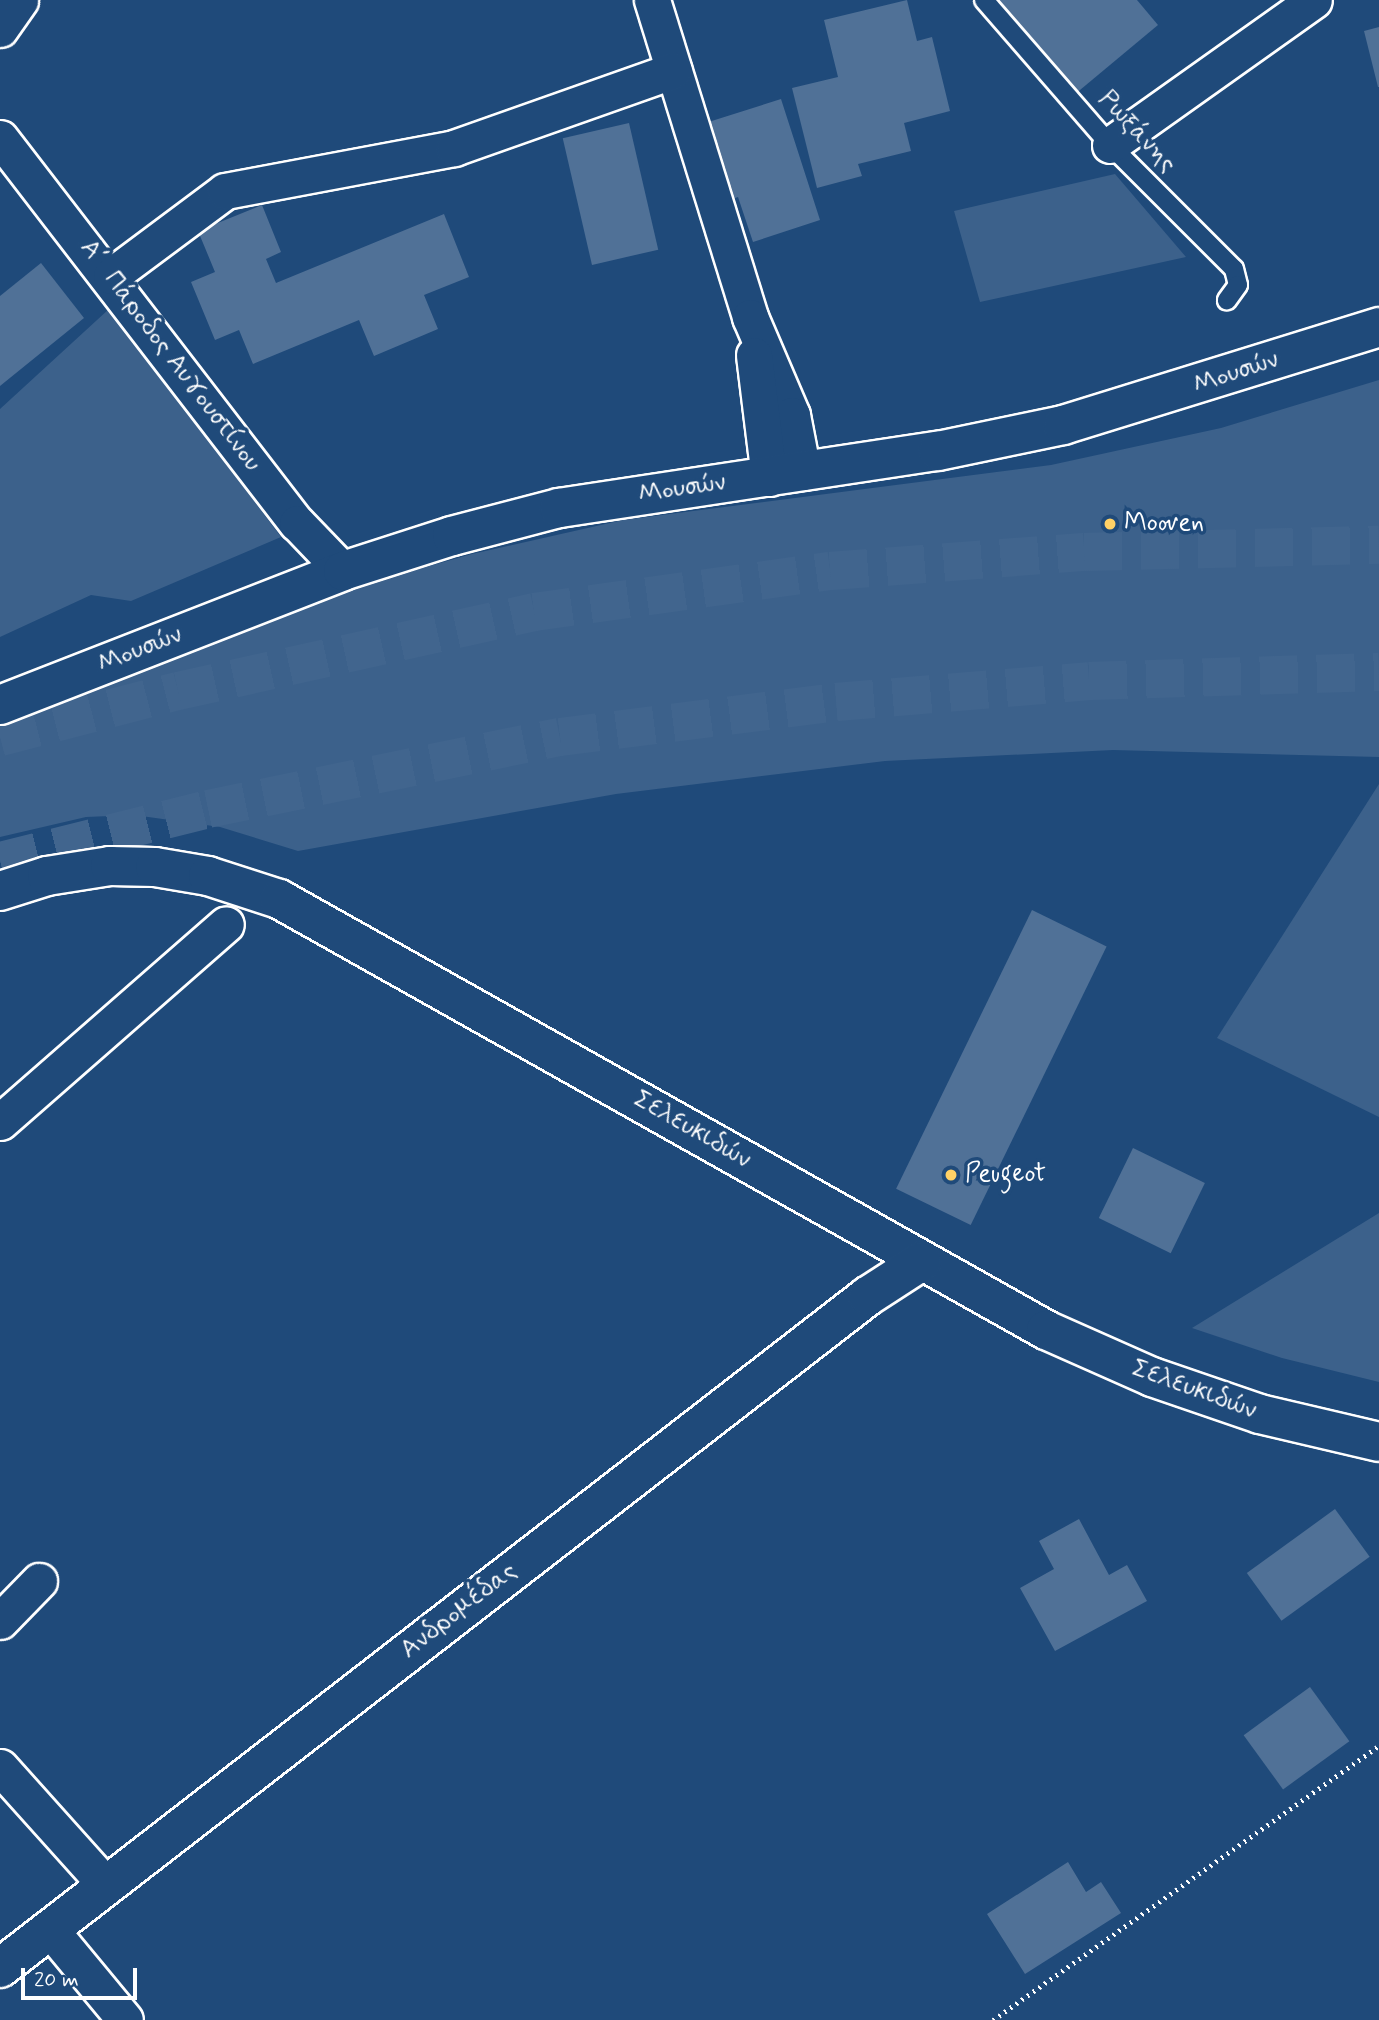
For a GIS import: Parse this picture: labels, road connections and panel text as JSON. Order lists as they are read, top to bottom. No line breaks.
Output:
{"streets":{"street":["Α΄ Πάροδος Αυγουστίνου","Μουσών","Σελευκιδών","Ανδρομέδας"],"lane":["Ρωξάνης"]},"crossings":[["Α΄ Πάροδος Αυγουστίνου","Μουσών"],["Σελευκιδών","Ανδρομέδας"]],"places":["Mooven","Peugeot"],"scale_bar":"20 m"}
